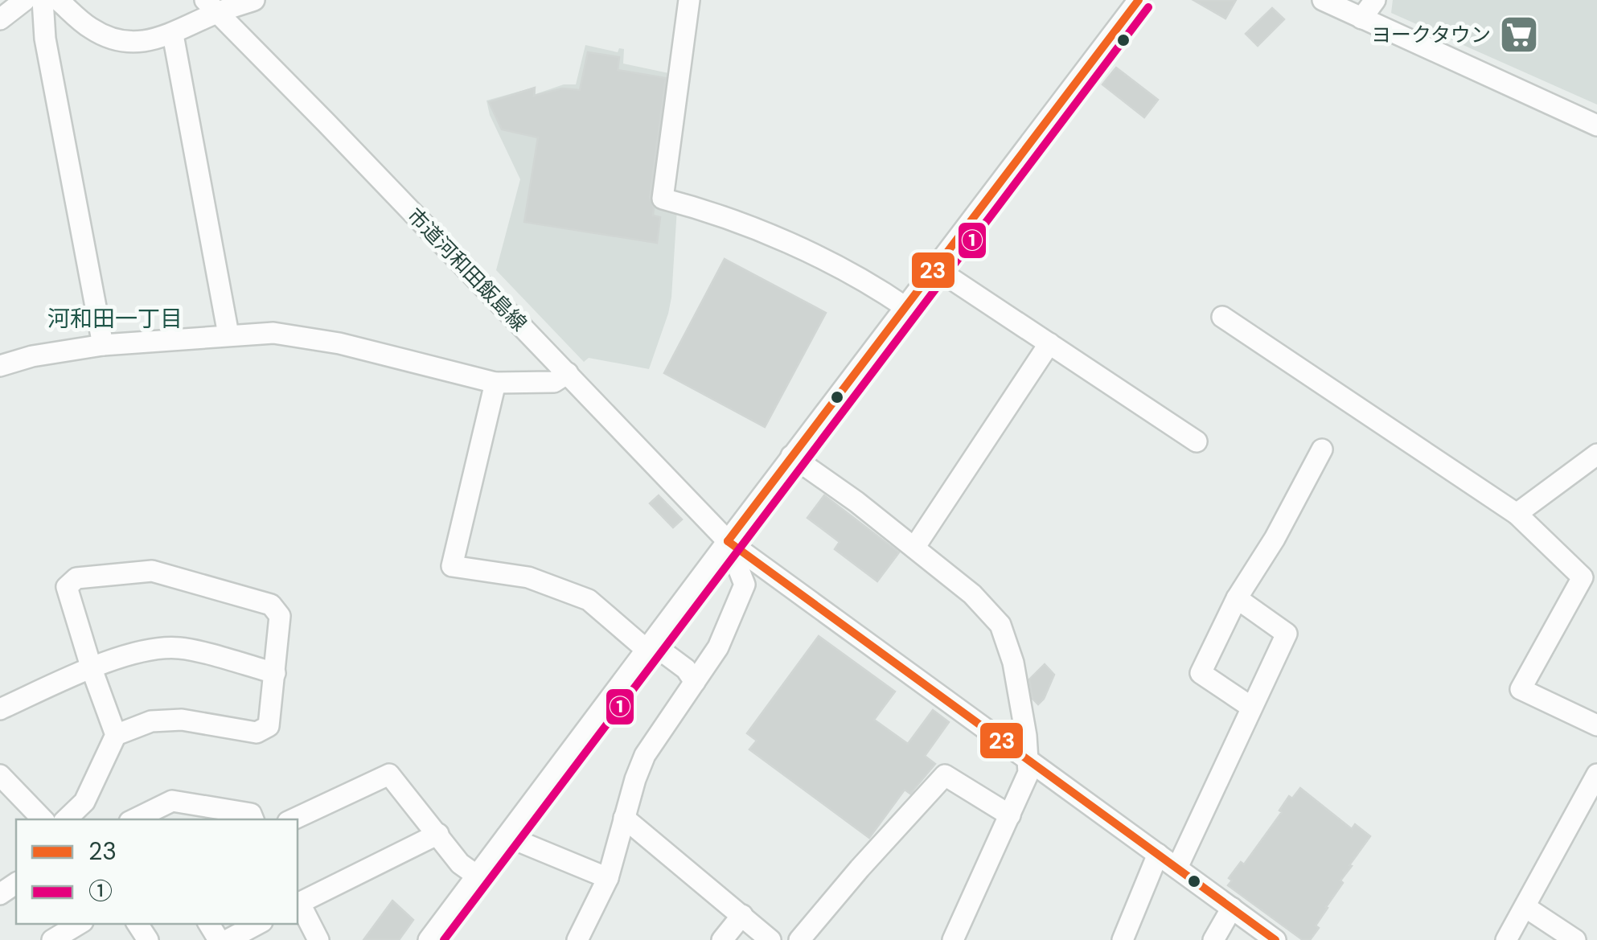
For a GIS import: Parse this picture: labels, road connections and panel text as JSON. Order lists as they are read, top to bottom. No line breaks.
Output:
{"streets":{"street":["市道河和田飯島線"]},"districts":["河和田一丁目"],"places":{"supermarket":["ヨークタウン"]},"lines":["transit line 23","transit line ①"],"legend":["23","①"]}
